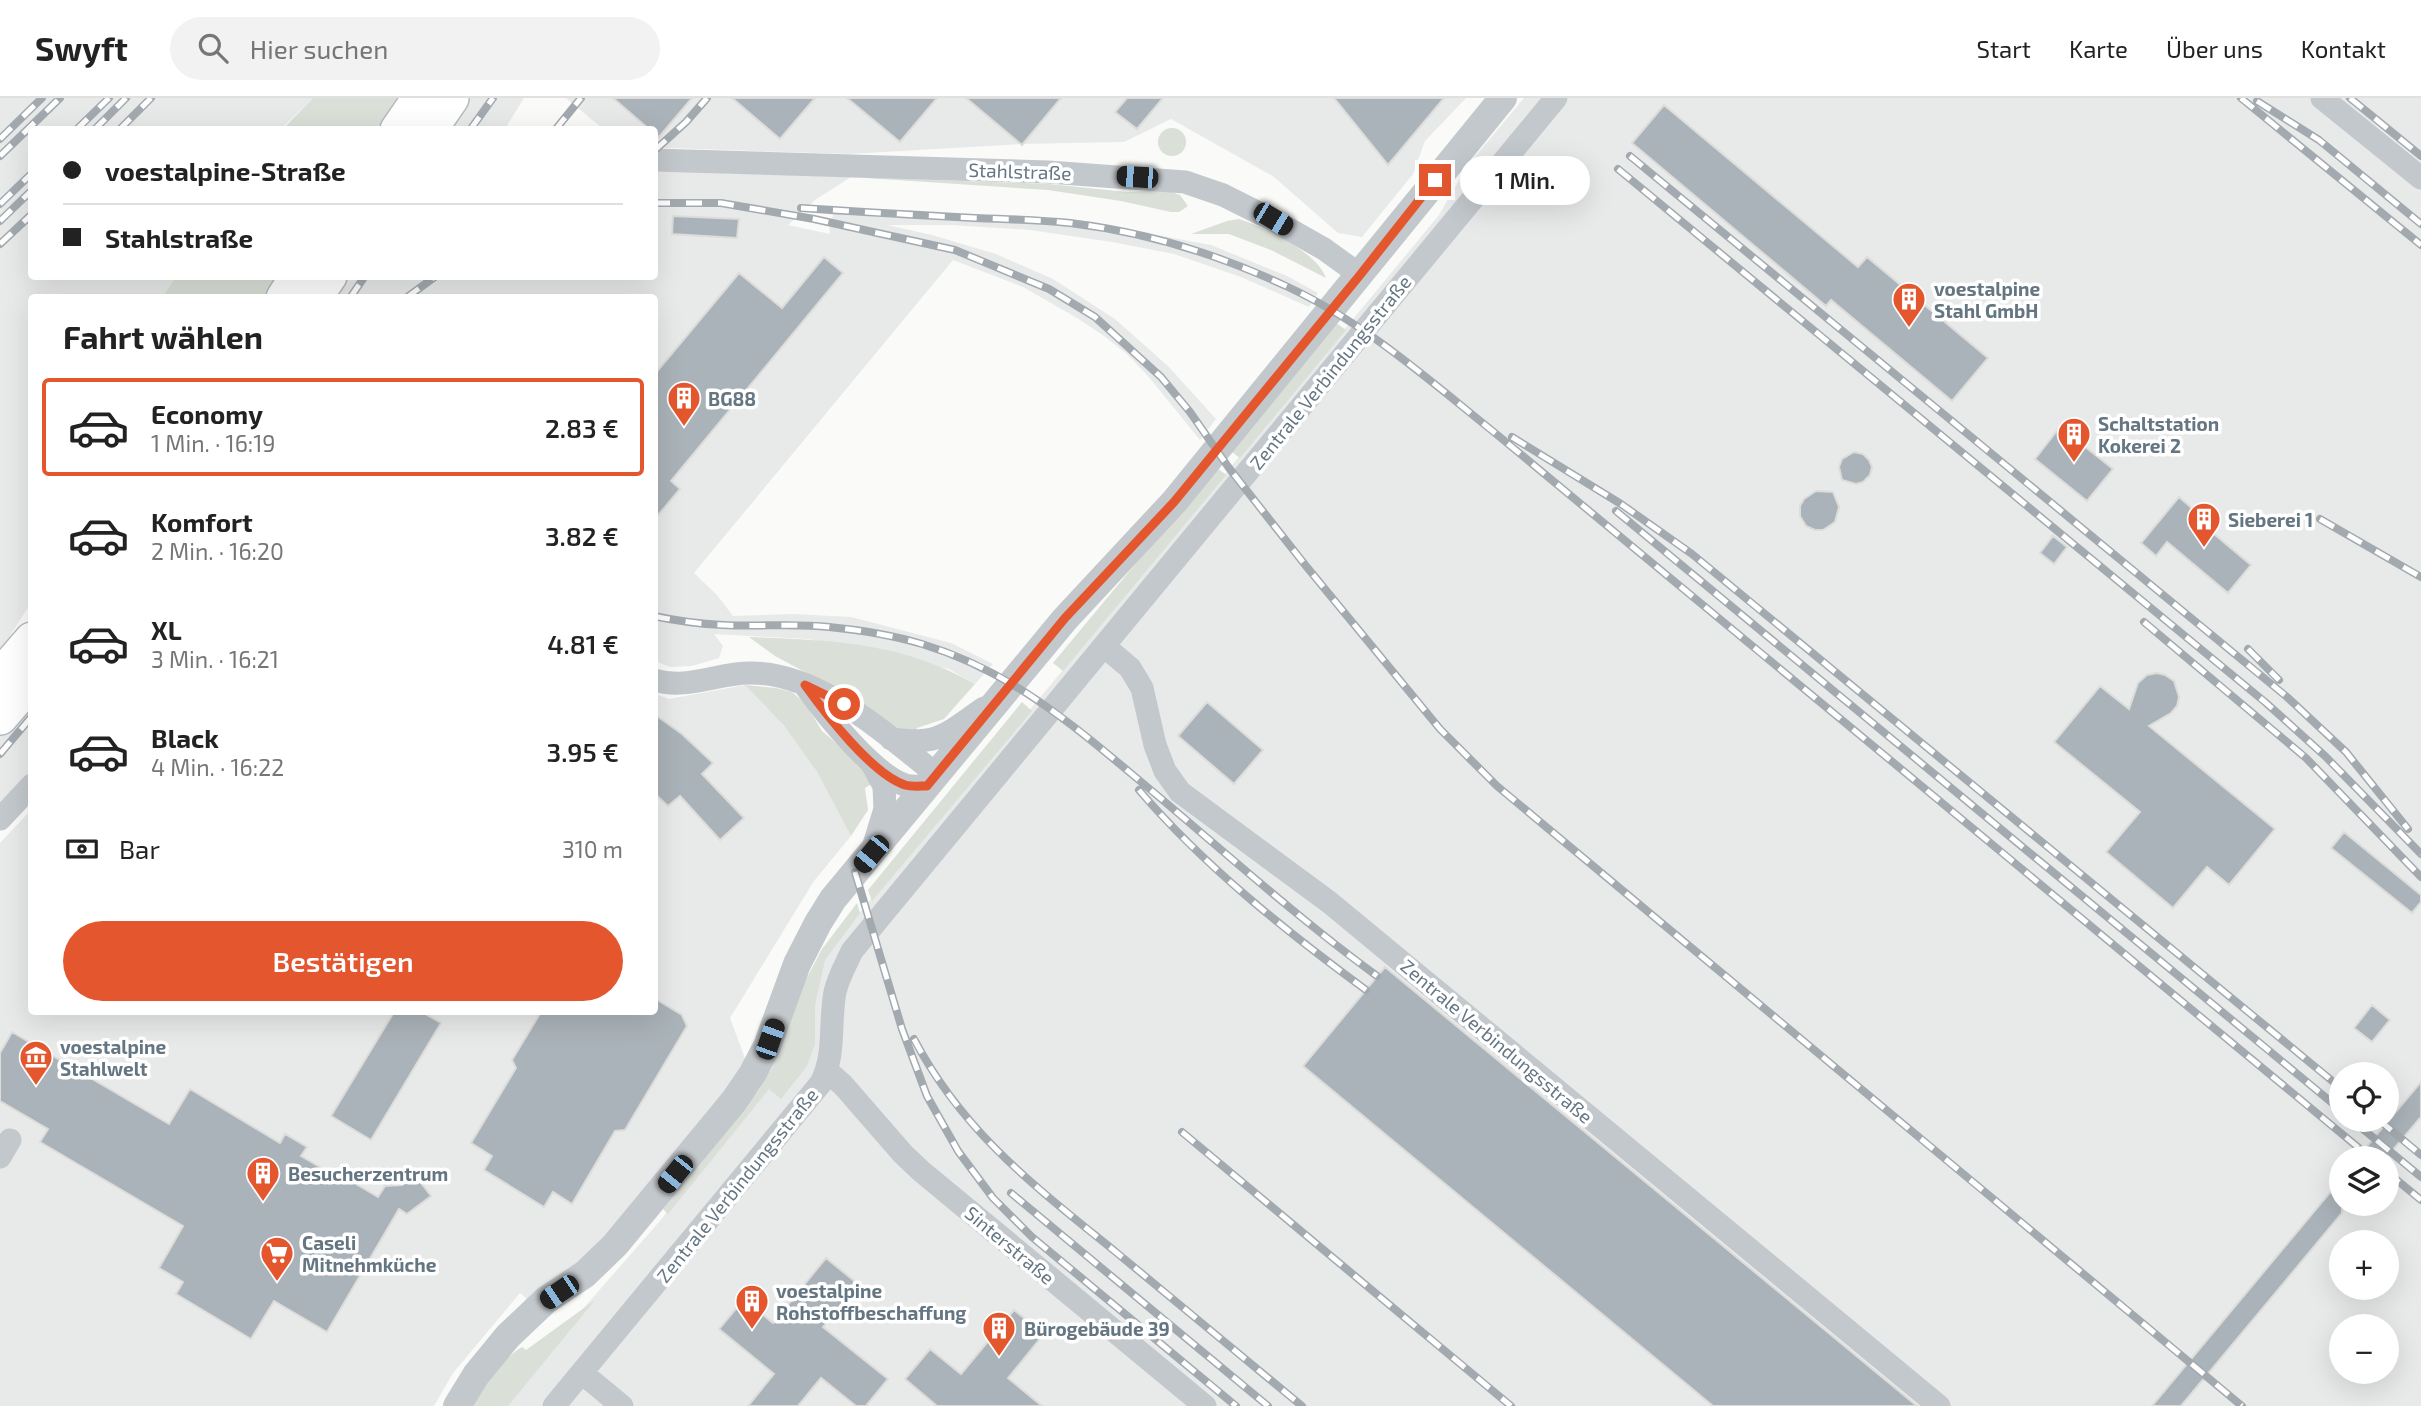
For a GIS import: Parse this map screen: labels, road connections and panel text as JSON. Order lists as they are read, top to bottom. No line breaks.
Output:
{"streets":{"street":["Stahlstraße","Zentrale Verbindungsstraße","Sinterstraße"]},"crossings":[["Zentrale Verbindungsstraße","Sinterstraße"]],"places":{"building":["voestalpine Stahl GmbH","BG88","Schaltstation Kokerei 2","Sieberei 1","Besucherzentrum","voestalpine Rohstoffbeschaffung","Bürogebäude 39"],"museum":["voestalpine Stahlwelt"],"supermarket":["Caseli Mitnehmküche"]},"page":{"header":"Swyft","search":"Hier suchen","nav":["Start","Karte","Über uns","Kontakt"],"banner":["voestalpine-Straße","Stahlstraße"],"bubble":"1 Min.","heading":"Fahrt wählen","list":[{"name":"Economy","note":"1 Min. · 16:19","value":"2.83 €"},{"name":"Komfort","note":"2 Min. · 16:20","value":"3.82 €"},{"name":"XL","note":"3 Min. · 16:21","value":"4.81 €"},{"name":"Black","note":"4 Min. · 16:22","value":"3.95 €"}],"pay":["Bar","310 m"],"buttons":"Bestätigen","map_buttons":["+","−"]}}
